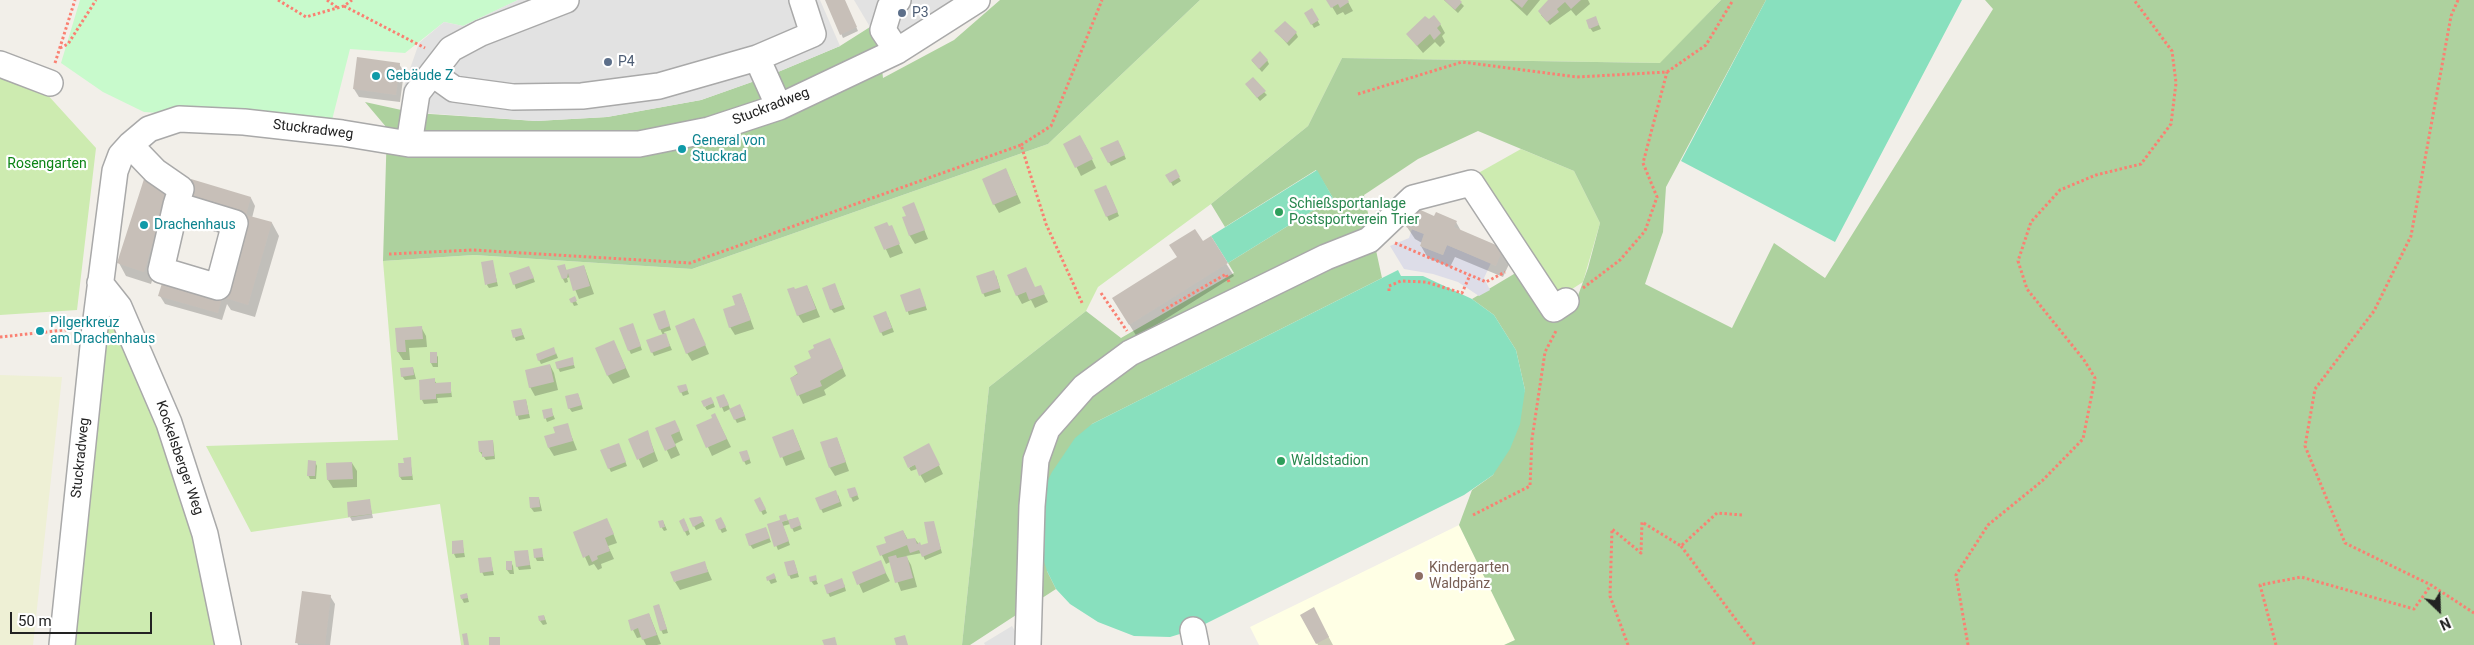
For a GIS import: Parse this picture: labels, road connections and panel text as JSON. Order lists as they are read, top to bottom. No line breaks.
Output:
{"streets":{"street":["Stuckradweg","Kockelsberger Weg"]},"crossings":[["Stuckradweg","Kockelsberger Weg"]],"parks":["Rosengarten"],"places":["P3","P4","Gebäude Z","General von Stuckrad","Schießsportanlage Postsportverein Trier","Drachenhaus","Pilgerkreuz am Drachenhaus","Waldstadion","Kindergarten Waldpänz"],"scale_bar":"50 m","north":"bottom right"}
